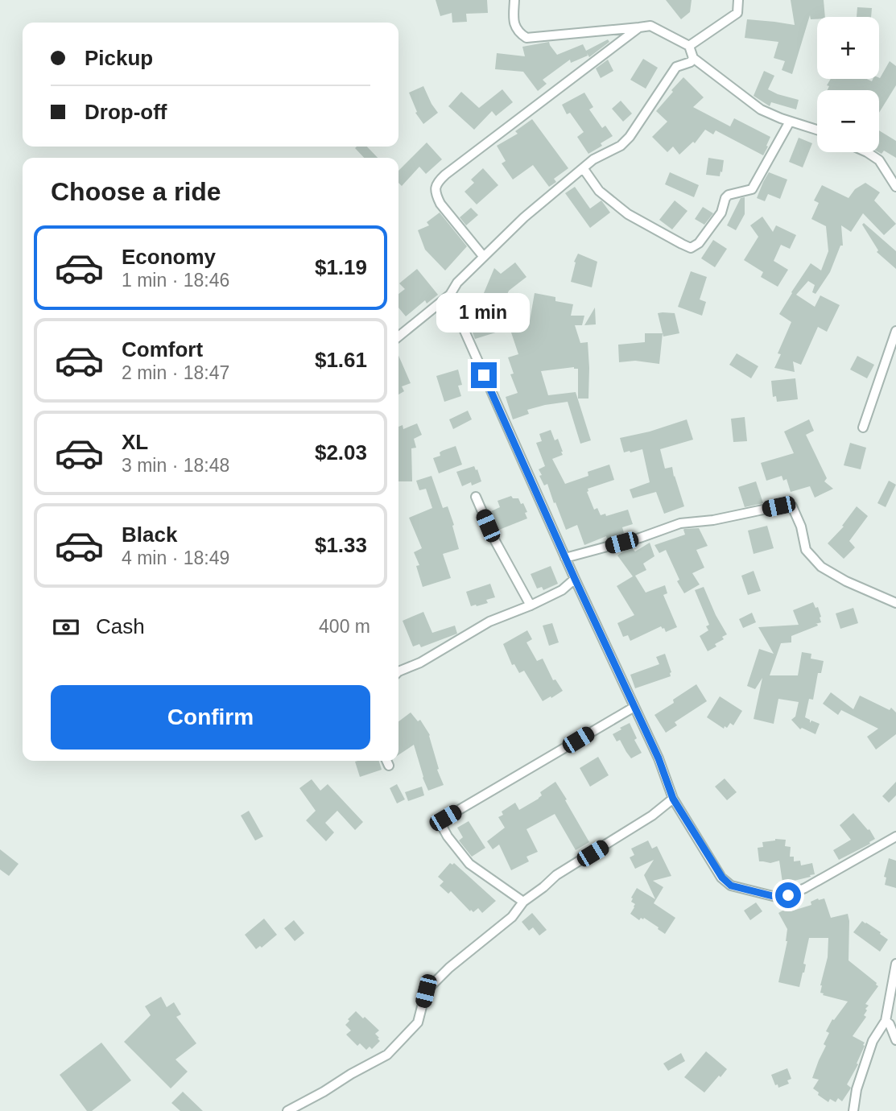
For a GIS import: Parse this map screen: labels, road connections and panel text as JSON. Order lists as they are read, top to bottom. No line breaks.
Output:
{"page":{"map_buttons":["+","−"],"banner":["Pickup","Drop-off"],"heading":"Choose a ride","list":[{"name":"Economy","note":"1 min · 18:46","value":"$1.19"},{"name":"Comfort","note":"2 min · 18:47","value":"$1.61"},{"name":"XL","note":"3 min · 18:48","value":"$2.03"},{"name":"Black","note":"4 min · 18:49","value":"$1.33"}],"bubble":"1 min","pay":["Cash","400 m"],"buttons":"Confirm"}}
